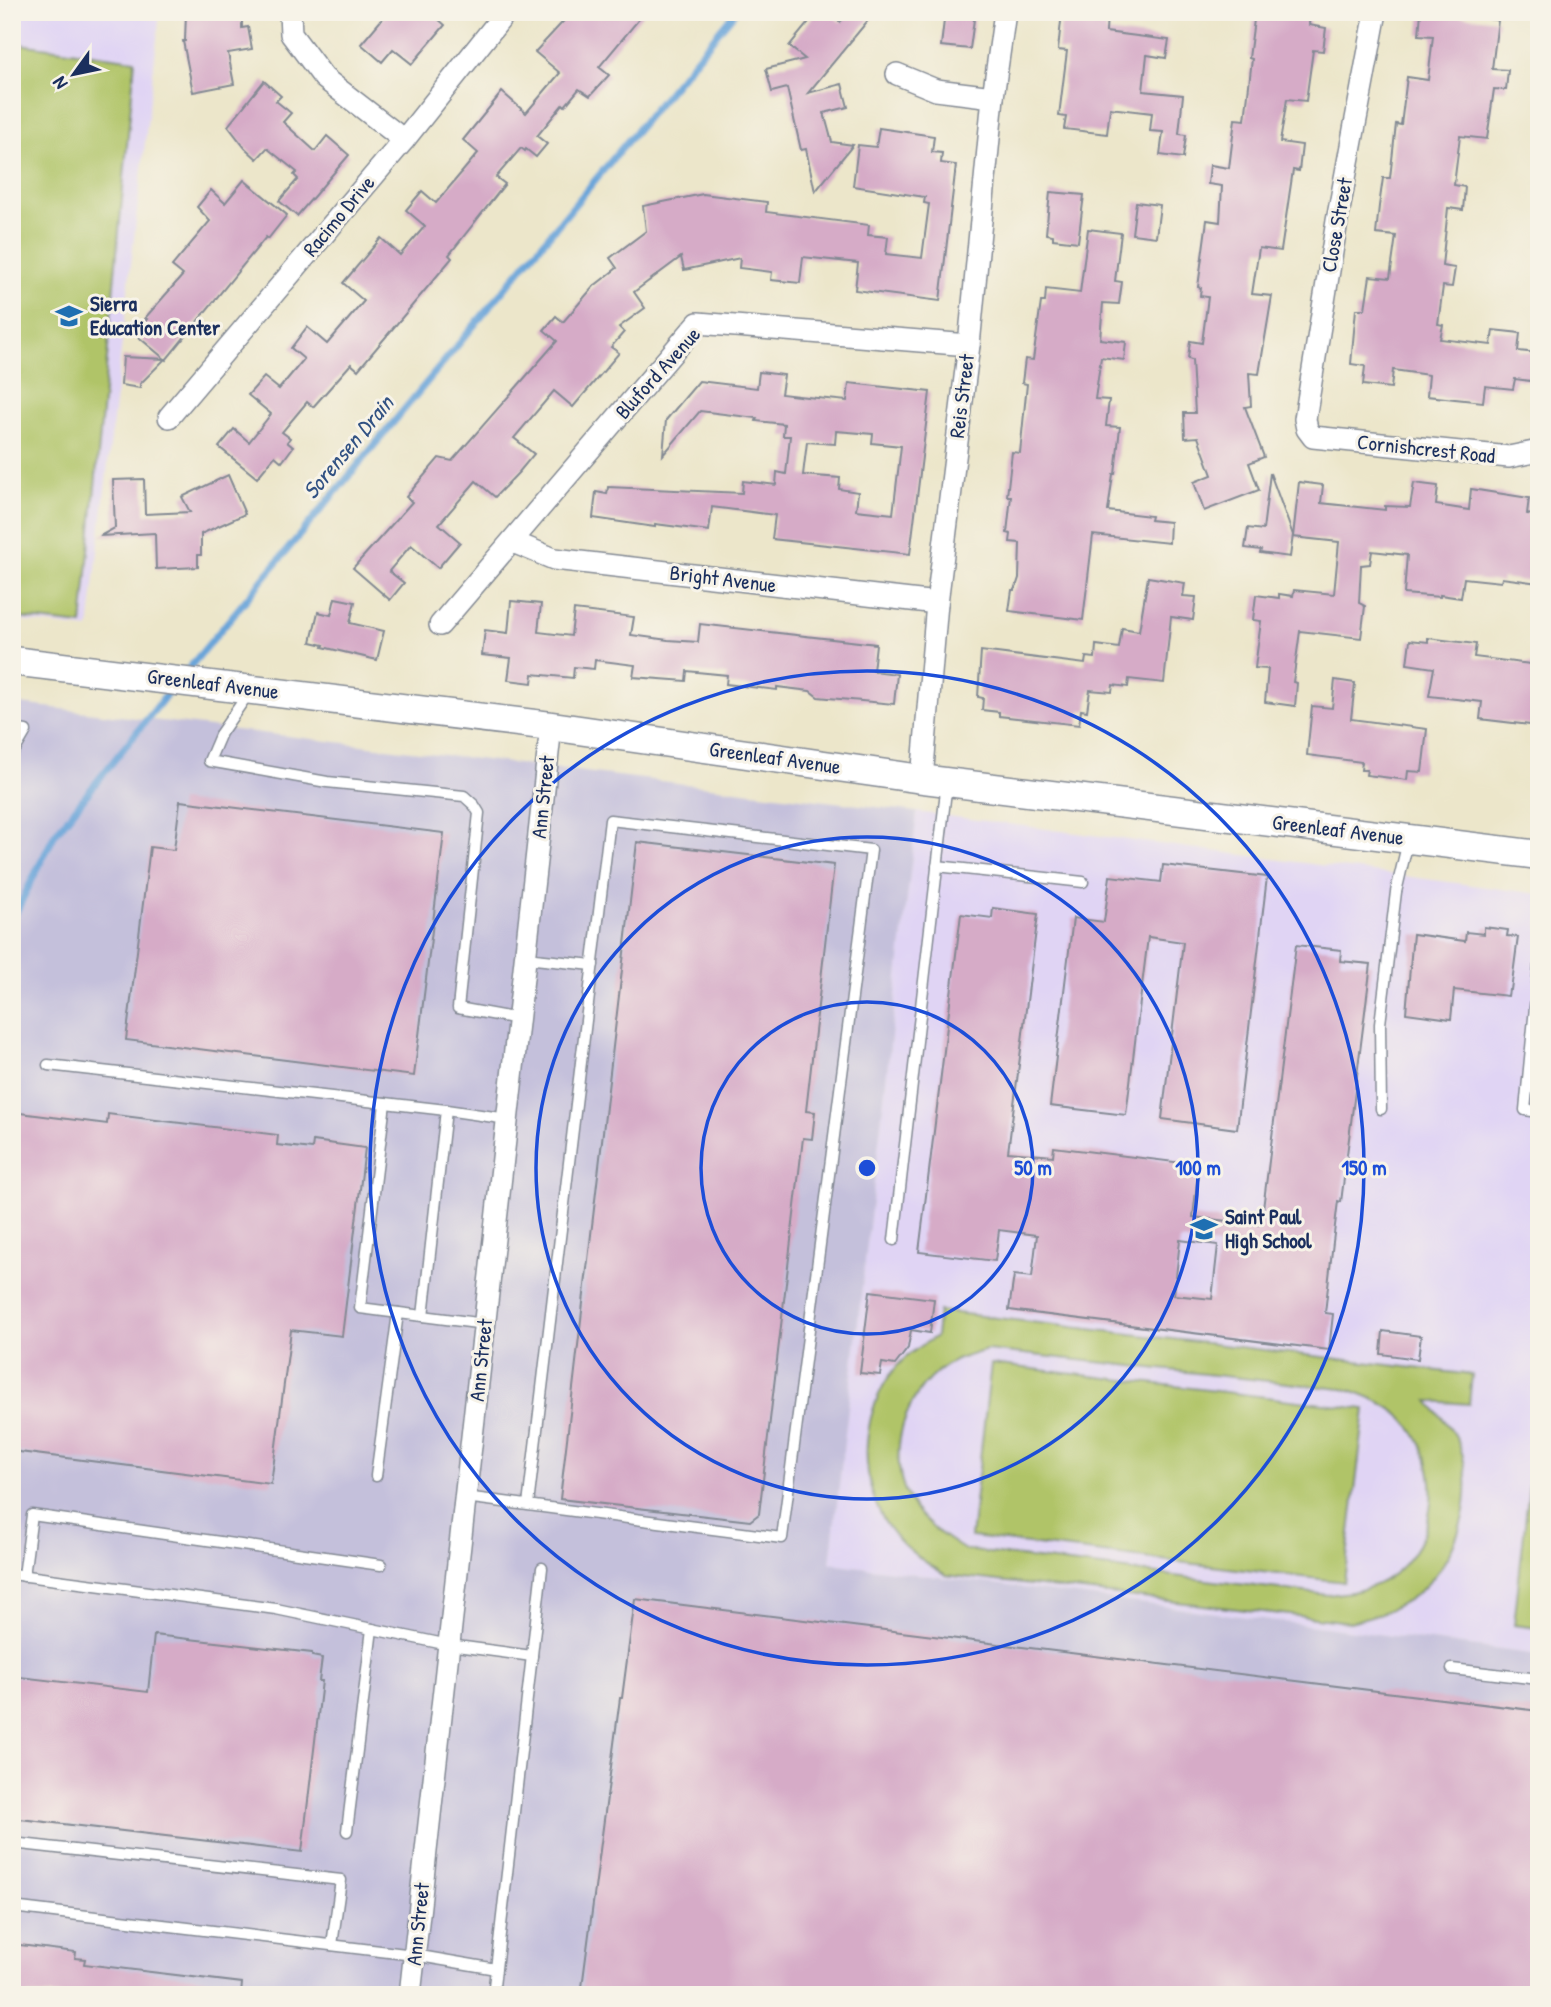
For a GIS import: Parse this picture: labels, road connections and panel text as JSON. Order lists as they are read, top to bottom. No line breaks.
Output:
{"streets":{"main road":["Greenleaf Avenue"],"street":["Racimo Drive","Close Street","Bluford Avenue","Reis Street","Cornishcrest Road","Bright Avenue","Ann Street"]},"crossings":[["Close Street","Cornishcrest Road"],["Bluford Avenue","Reis Street"],["Bluford Avenue","Bright Avenue"],["Reis Street","Bright Avenue"],["Reis Street","Greenleaf Avenue"],["Greenleaf Avenue","Ann Street"]],"water":["Sorensen Drain"],"places":{"school or university":["Sierra Education Center","Saint Paul High School"]},"north":"bottom left","rings":["50 m","100 m","150 m"]}
